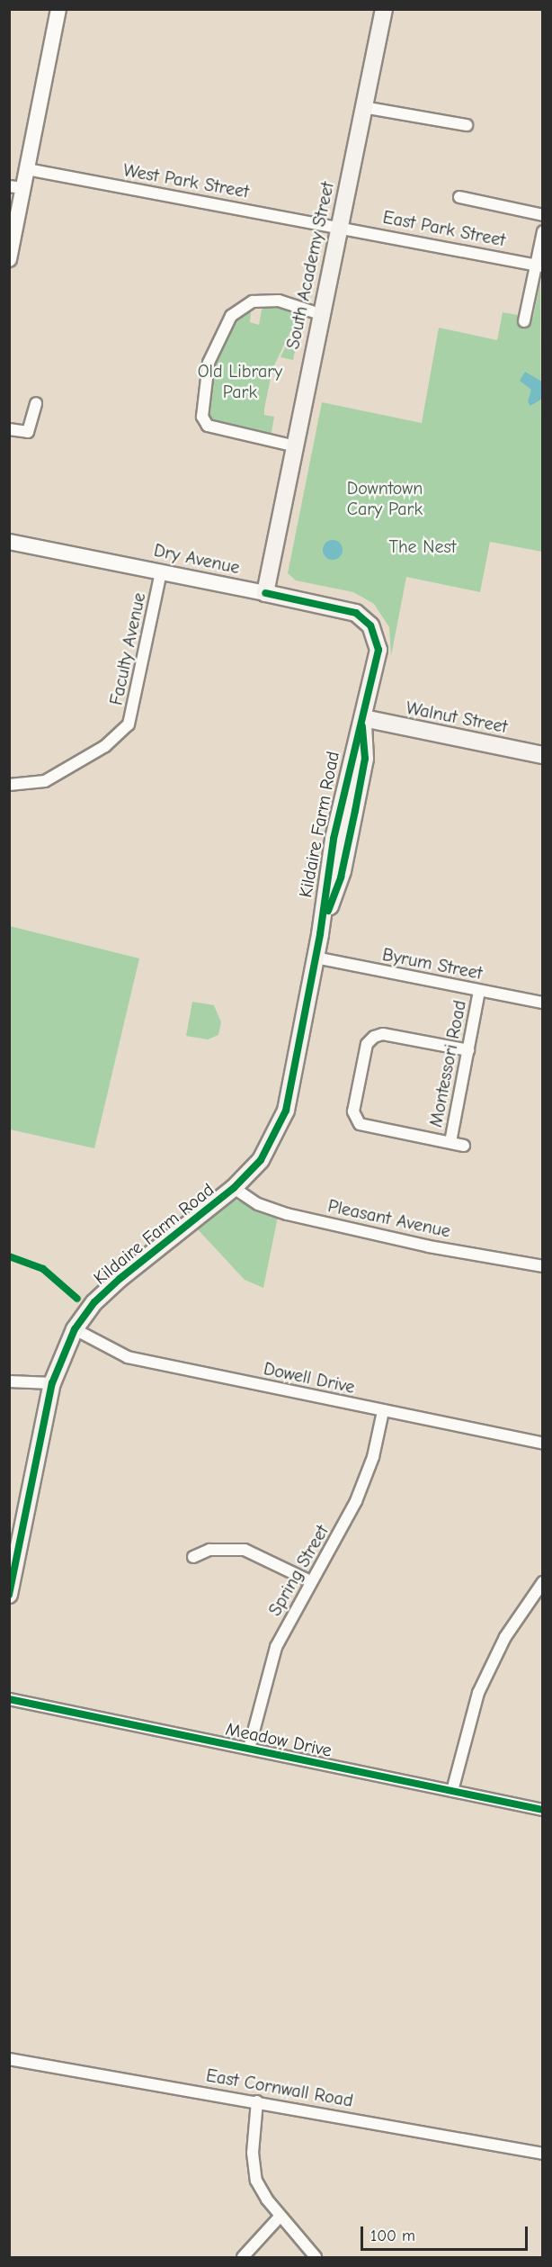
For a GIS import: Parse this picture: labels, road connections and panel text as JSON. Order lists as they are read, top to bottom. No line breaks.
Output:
{"streets":{"main road":["South Academy Street","Dry Avenue","Walnut Street","Kildaire Farm Road"],"street":["West Park Street","East Park Street","Faculty Avenue","Byrum Street","Montessori Road","Pleasant Avenue","Dowell Drive","Spring Street","Meadow Drive","East Cornwall Road"]},"crossings":[["West Park Street","East Park Street"],["West Park Street","South Academy Street"],["East Park Street","South Academy Street"],["South Academy Street","Dry Avenue"],["Dry Avenue","Faculty Avenue"],["Dry Avenue","Kildaire Farm Road"],["Walnut Street","Kildaire Farm Road"],["Kildaire Farm Road","Byrum Street"],["Kildaire Farm Road","Pleasant Avenue"],["Kildaire Farm Road","Dowell Drive"],["Byrum Street","Montessori Road"],["Dowell Drive","Spring Street"],["Spring Street","Meadow Drive"]],"parks":["Old Library Park","Downtown Cary Park","The Nest"],"scale_bar":"100 m"}
